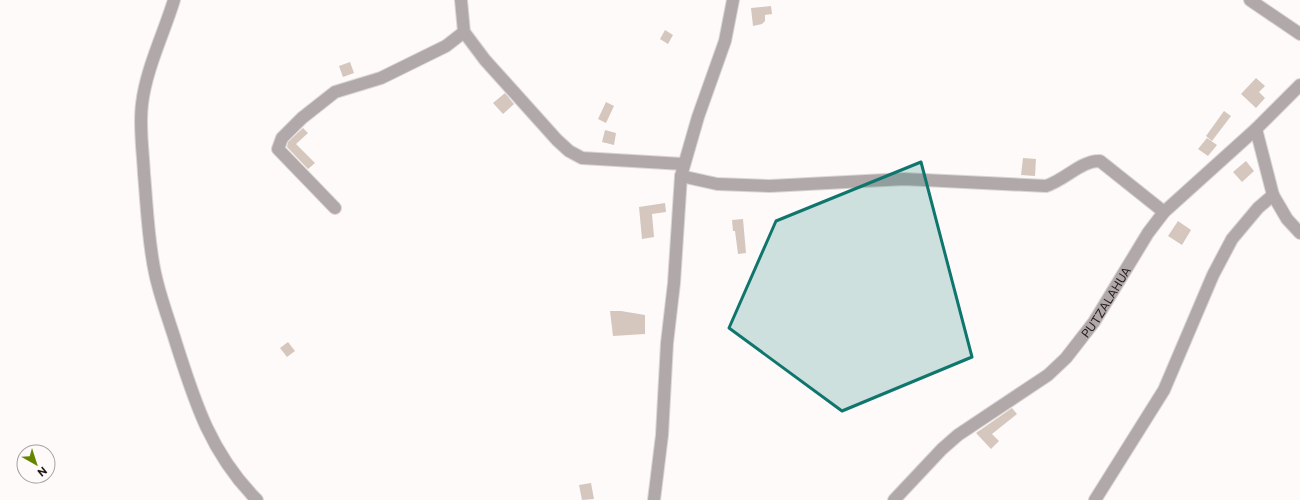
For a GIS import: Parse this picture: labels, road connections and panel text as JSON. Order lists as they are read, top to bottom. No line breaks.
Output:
{"streets":{"street":["PUTZALAHUA"]},"north":"bottom right"}
